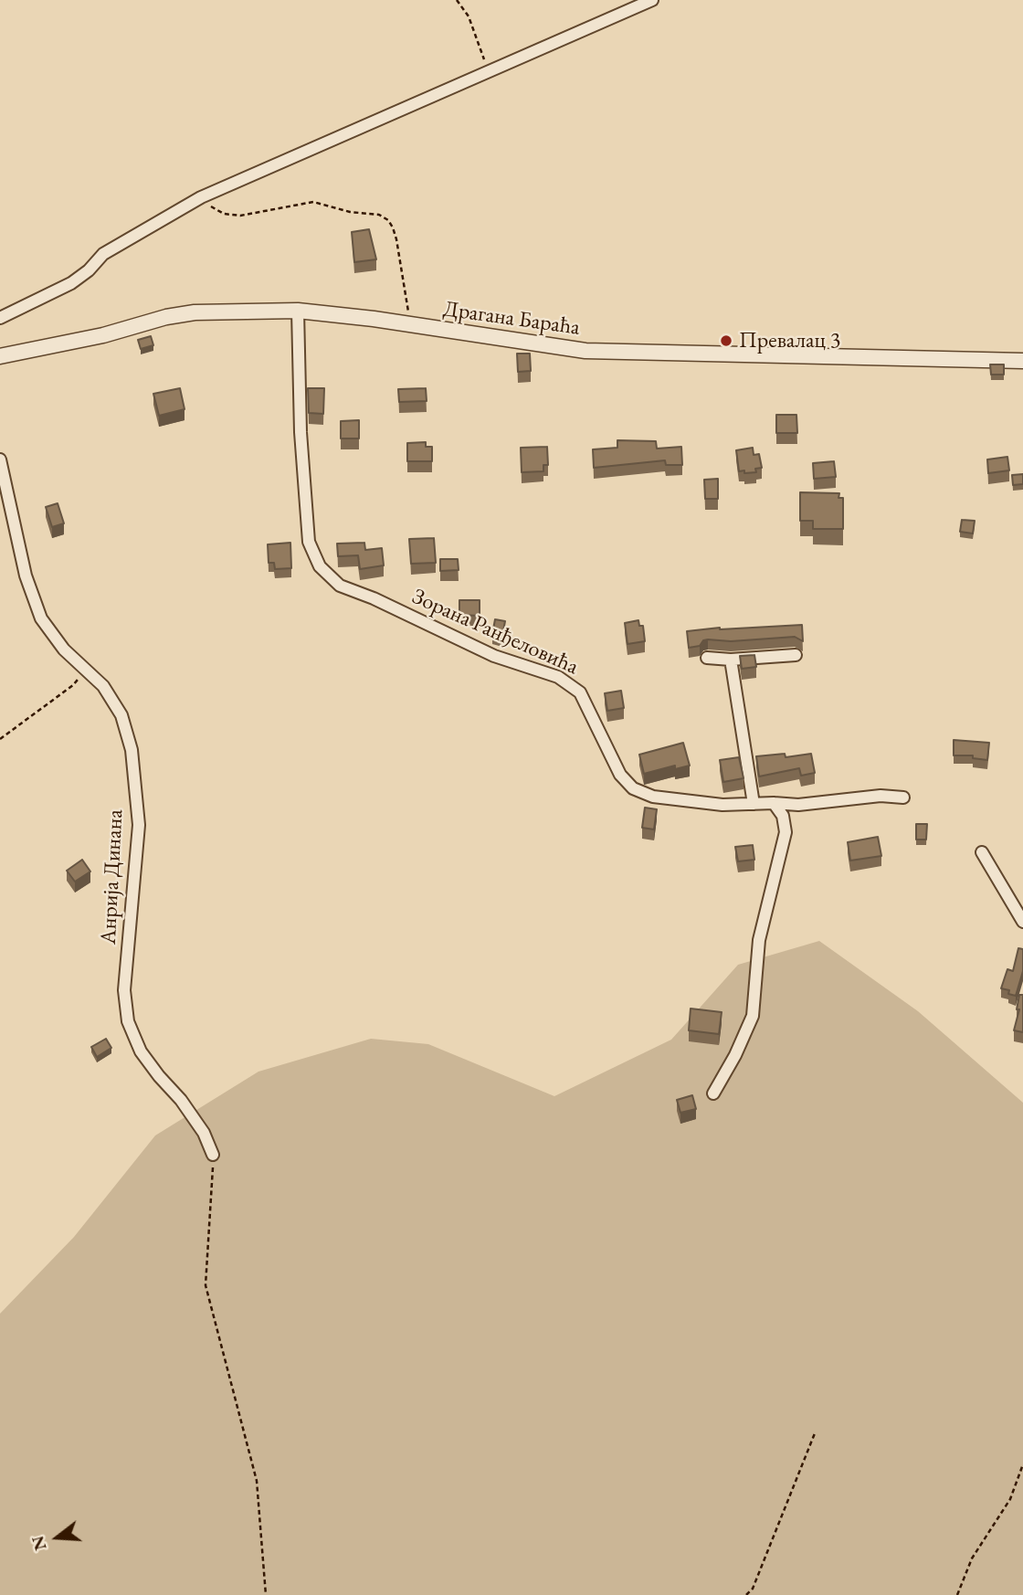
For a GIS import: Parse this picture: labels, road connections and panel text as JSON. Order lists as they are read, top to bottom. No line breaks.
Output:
{"streets":{"street":["Драгана Бараћа","Зорана Ранђеловића","Анрија Динана"]},"crossings":[["Драгана Бараћа","Зорана Ранђеловића"]],"places":["Превалац 3"],"north":"left"}
